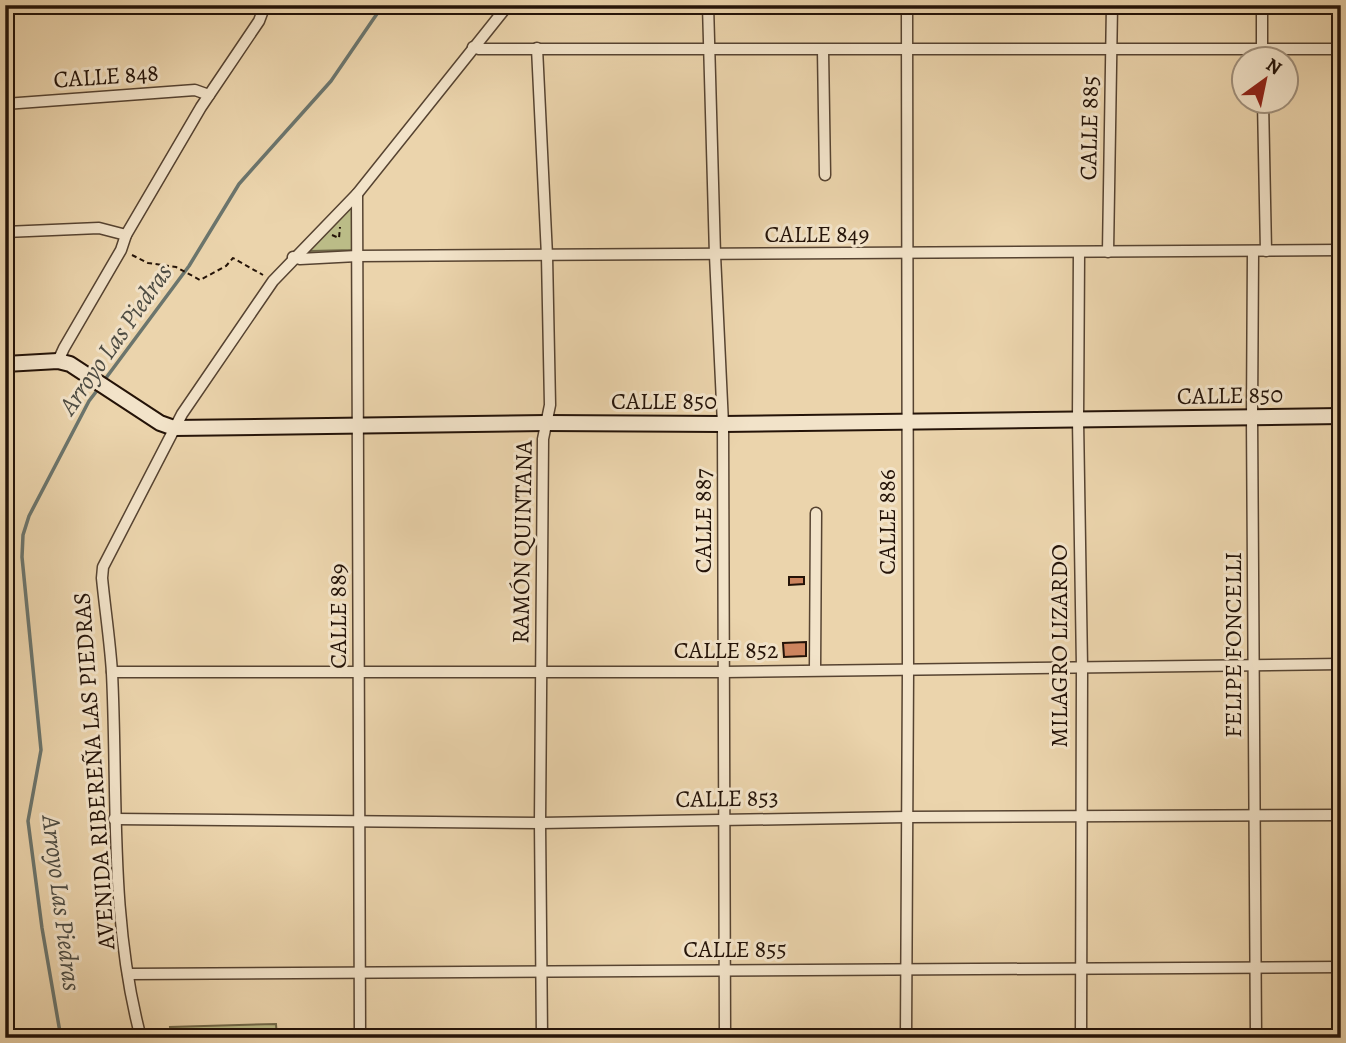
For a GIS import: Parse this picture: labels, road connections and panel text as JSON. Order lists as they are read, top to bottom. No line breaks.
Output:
{"streets":{"main road":["CALLE 850"],"street":["CALLE 848","CALLE 885","CALLE 849","CALLE 887","CALLE 886","RAMÓN QUINTANA","CALLE 889","FELIPE FONCELLI","MILAGRO LIZARDO","CALLE 852","AVENIDA RIBEREÑA LAS PIEDRAS","CALLE 853","CALLE 855"]},"crossings":[["CALLE 885","CALLE 849"],["CALLE 849","CALLE 887"],["CALLE 849","CALLE 886"],["CALLE 849","RAMÓN QUINTANA"],["CALLE 849","CALLE 889"],["CALLE 849","FELIPE FONCELLI"],["CALLE 849","MILAGRO LIZARDO"],["CALLE 849","AVENIDA RIBEREÑA LAS PIEDRAS"],["CALLE 850","CALLE 887"],["CALLE 850","CALLE 886"],["CALLE 850","RAMÓN QUINTANA"],["CALLE 850","CALLE 889"],["CALLE 850","FELIPE FONCELLI"],["CALLE 850","MILAGRO LIZARDO"],["CALLE 850","AVENIDA RIBEREÑA LAS PIEDRAS"],["CALLE 887","CALLE 852"],["CALLE 887","CALLE 853"],["CALLE 887","CALLE 855"],["CALLE 886","CALLE 852"],["CALLE 886","CALLE 853"],["CALLE 886","CALLE 855"],["RAMÓN QUINTANA","CALLE 852"],["RAMÓN QUINTANA","CALLE 853"],["RAMÓN QUINTANA","CALLE 855"],["CALLE 889","CALLE 852"],["CALLE 889","AVENIDA RIBEREÑA LAS PIEDRAS"],["CALLE 889","CALLE 853"],["CALLE 889","CALLE 855"],["FELIPE FONCELLI","CALLE 852"],["FELIPE FONCELLI","CALLE 853"],["FELIPE FONCELLI","CALLE 855"],["MILAGRO LIZARDO","CALLE 852"],["MILAGRO LIZARDO","CALLE 853"],["MILAGRO LIZARDO","CALLE 855"],["CALLE 852","AVENIDA RIBEREÑA LAS PIEDRAS"],["AVENIDA RIBEREÑA LAS PIEDRAS","CALLE 853"],["AVENIDA RIBEREÑA LAS PIEDRAS","CALLE 855"]],"water":["Arroyo Las Piedras"],"north":"top right"}
